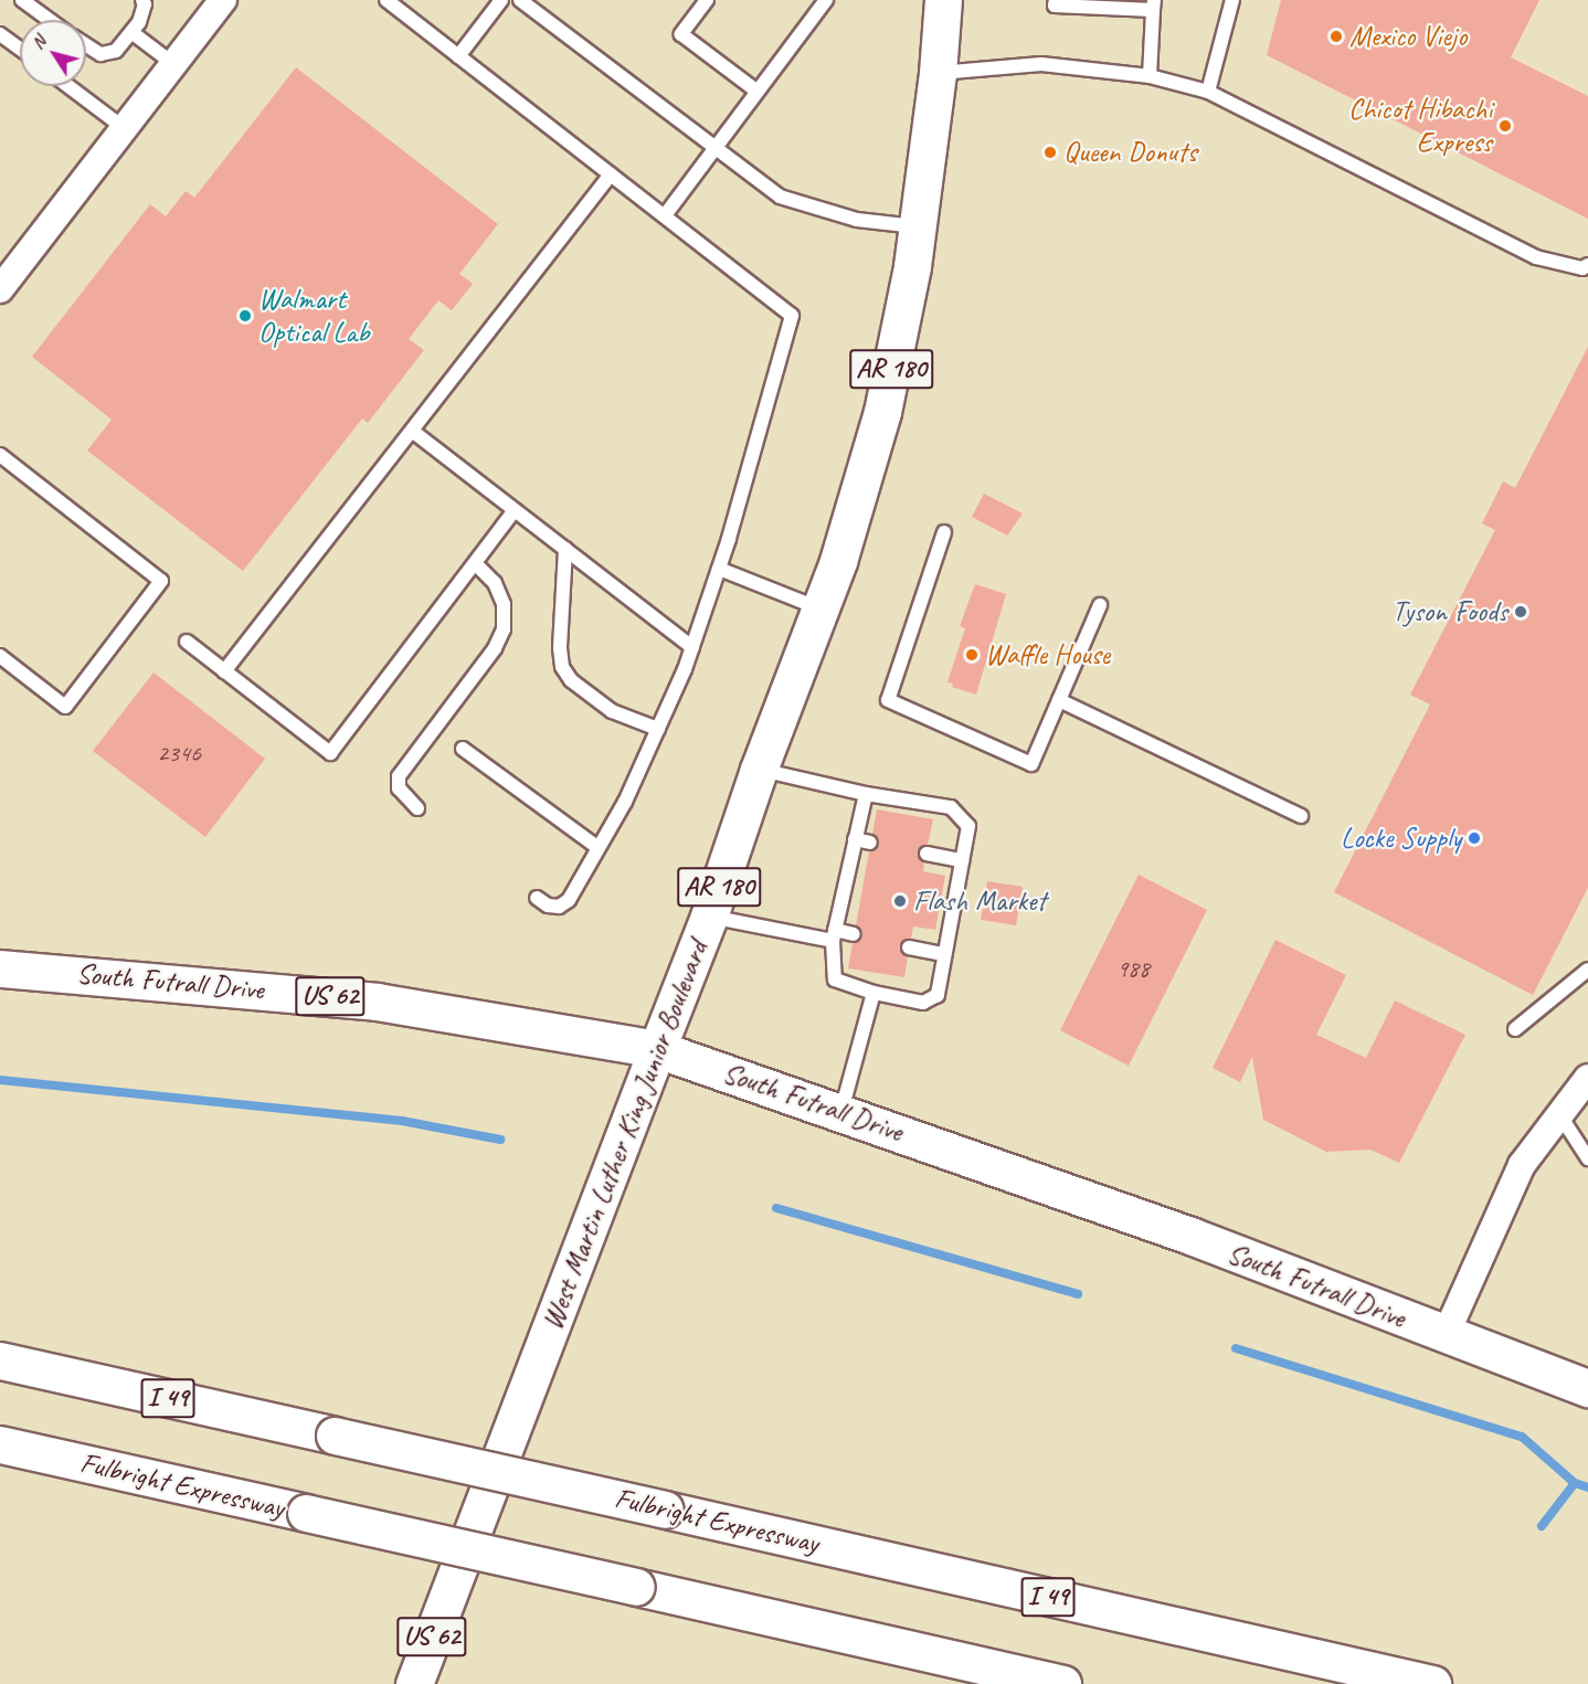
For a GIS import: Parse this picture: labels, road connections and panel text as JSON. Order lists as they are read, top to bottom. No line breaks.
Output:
{"streets":{"main road":["AR 180","South Futrall Drive","US 62","West Martin Luther King Junior Boulevard","I 49","Fulbright Expressway"]},"crossings":[["South Futrall Drive","West Martin Luther King Junior Boulevard"]],"places":["Mexico Viejo","Chicot Hibachi Express","Queen Donuts","Walmart Optical Lab","Tyson Foods","Waffle House","Locke Supply","Flash Market"],"house_numbers":["2346","988"],"north":"top left"}
